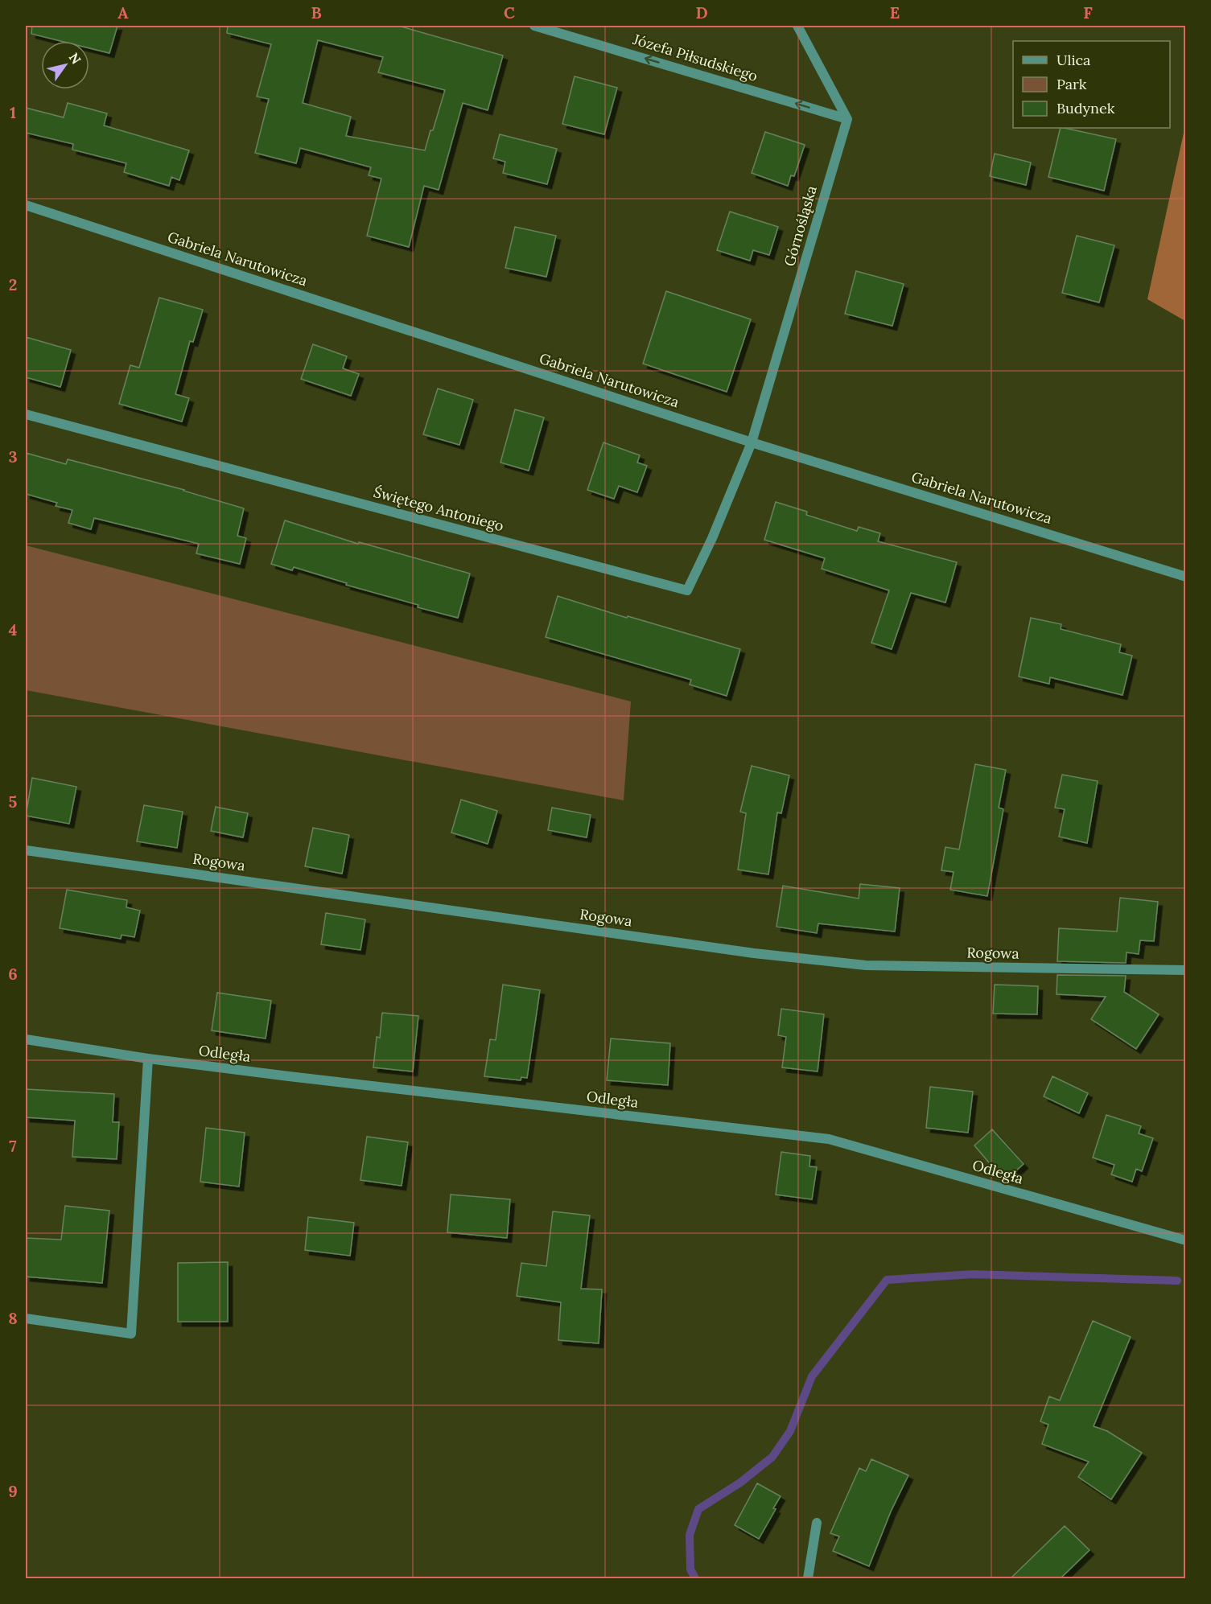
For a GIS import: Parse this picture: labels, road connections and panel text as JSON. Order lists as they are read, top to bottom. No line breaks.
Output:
{"streets":{"street":["Józefa Piłsudskiego","Górnośląska","Gabriela Narutowicza","Świętego Antoniego","Rogowa","Odległa"]},"crossings":[["Józefa Piłsudskiego","Górnośląska"],["Górnośląska","Gabriela Narutowicza"],["Górnośląska","Świętego Antoniego"],["Gabriela Narutowicza","Świętego Antoniego"]],"one_way":["Józefa Piłsudskiego"],"legend":["Ulica","Park","Budynek"],"north":"top right","grid":{"columns":["A","B","C","D","E","F"],"rows":["1","2","3","4","5","6","7","8","9"]}}
